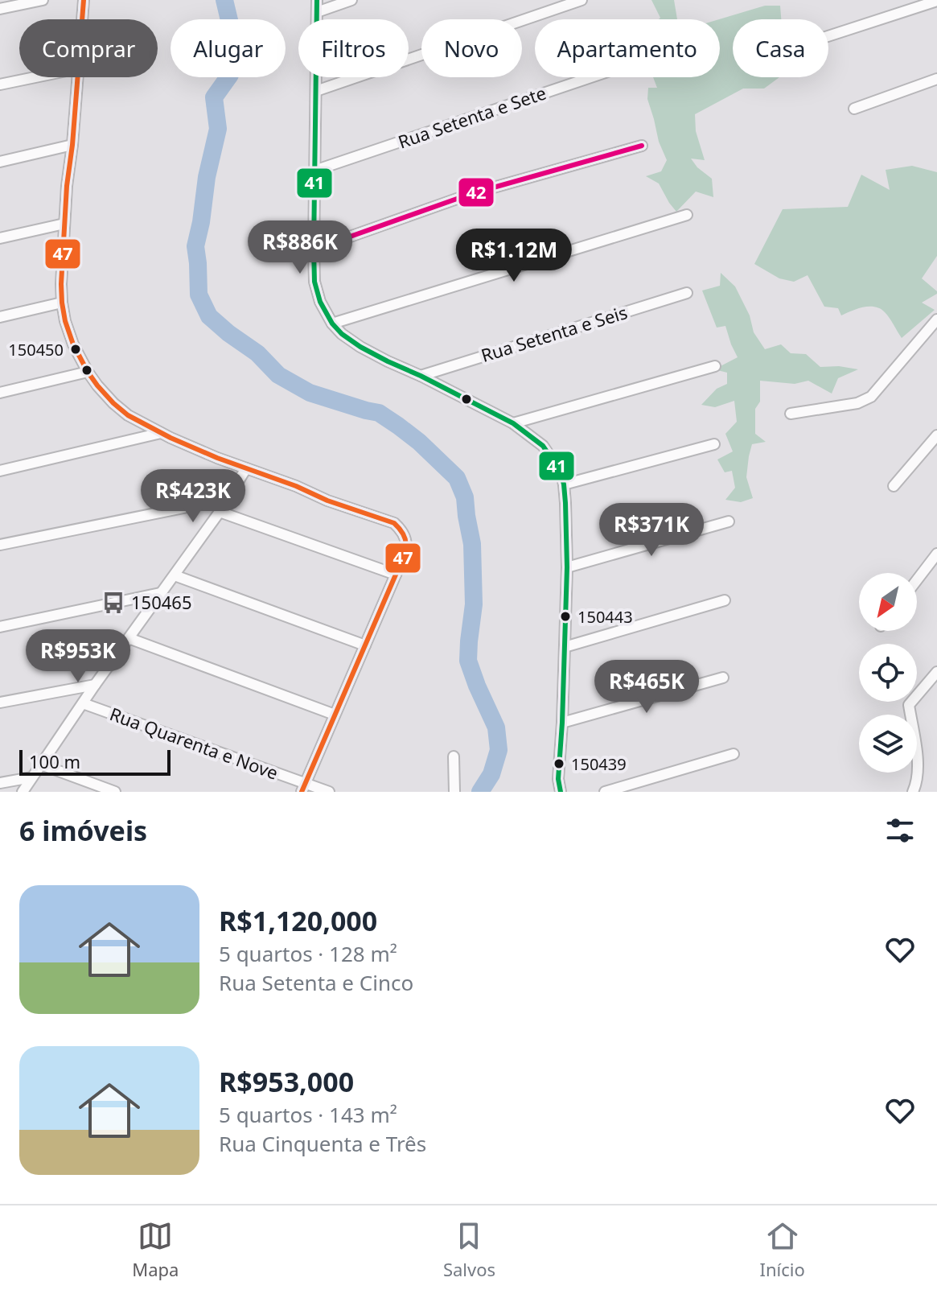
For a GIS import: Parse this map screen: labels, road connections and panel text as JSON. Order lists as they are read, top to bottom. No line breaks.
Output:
{"streets":{"street":["Rua Setenta e Sete","Rua Setenta e Seis","Rua Quarenta e Nove"]},"places":{"other":["150450","150443","150439"],"bus stop":["150465"]},"lines":["transit line 41","transit line 47","transit line 42"],"scale_bar":"100 m","north":"bottom left","page":{"chip":["Comprar","Alugar","Filtros","Novo","Apartamento","Casa"],"price":["R$886K","R$1.12M","R$423K","R$371K","R$953K","R$465K"],"scale":"100 m","heading":"6 imóveis","list":[{"name":"R$1,120,000","note":"5 quartos · 128 m² · Rua Setenta e Cinco"},{"name":"R$953,000","note":"5 quartos · 143 m² · Rua Cinquenta e Três"}],"tabs":["Mapa","Salvos","Início"]}}
